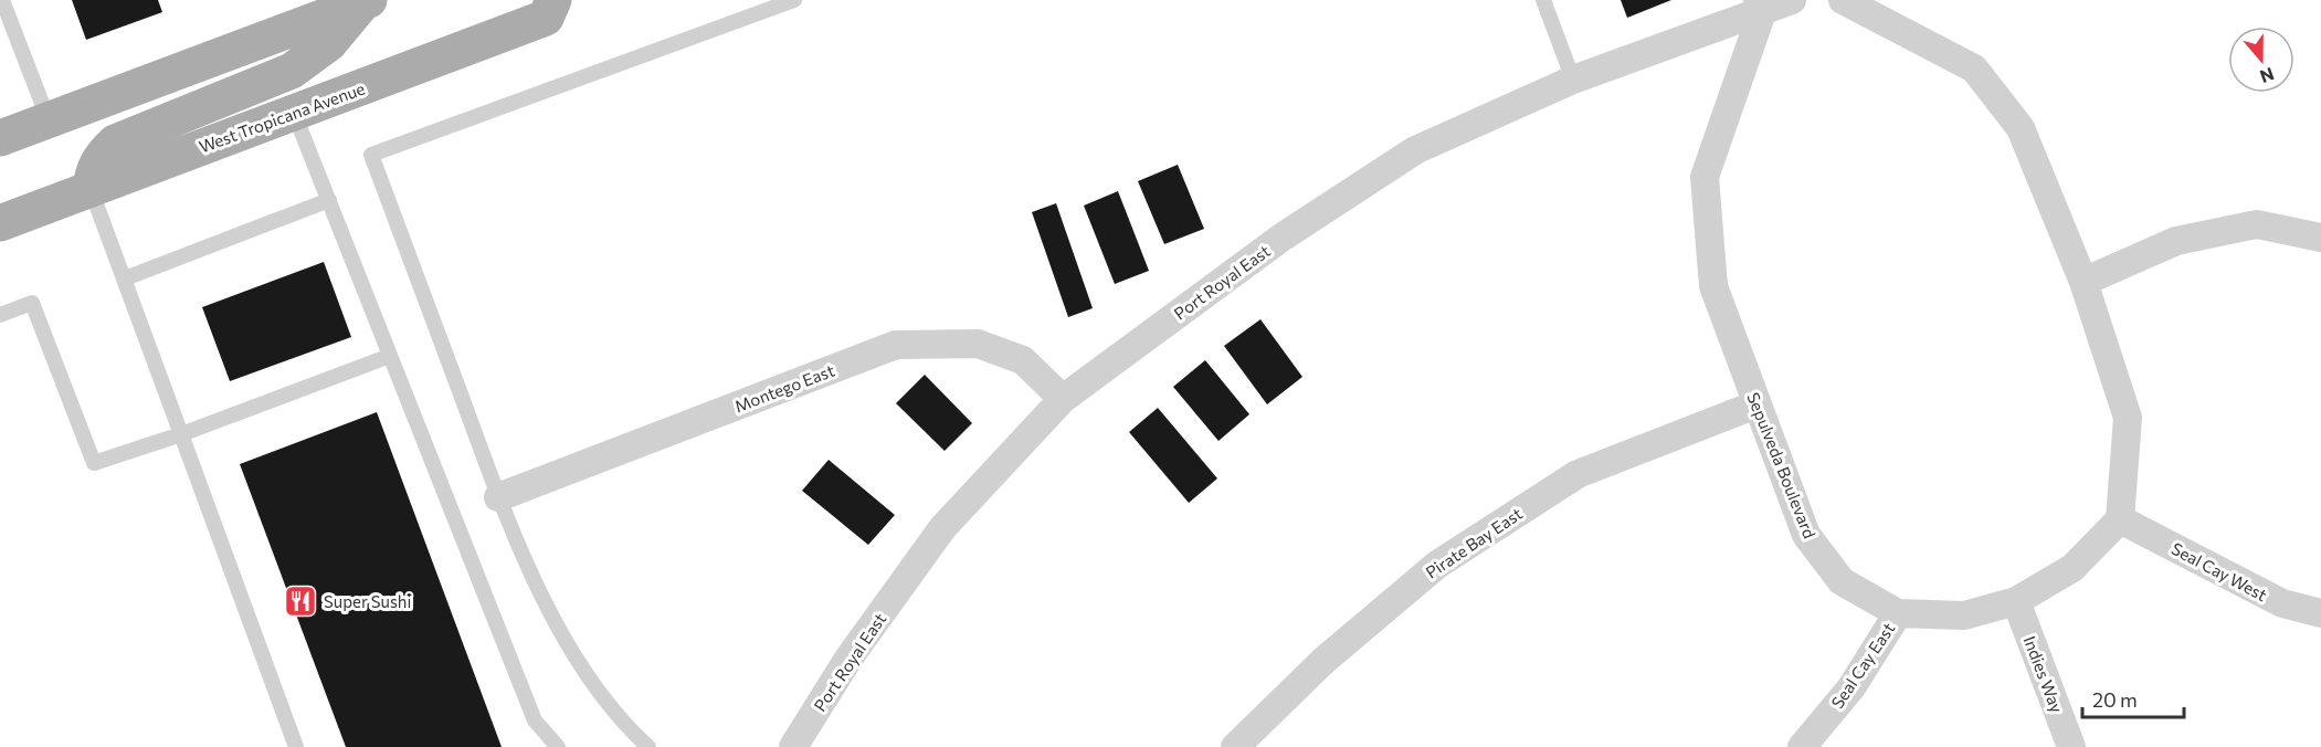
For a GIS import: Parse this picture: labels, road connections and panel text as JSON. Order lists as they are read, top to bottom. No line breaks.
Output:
{"streets":{"main road":["West Tropicana Avenue"],"street":["Port Royal East","Montego East","Sepulveda Boulevard","Pirate Bay East","Seal Cay West","Seal Cay East","Indies Way"]},"crossings":[["Port Royal East","Montego East"],["Port Royal East","Sepulveda Boulevard"],["Sepulveda Boulevard","Pirate Bay East"],["Sepulveda Boulevard","Seal Cay West"],["Sepulveda Boulevard","Seal Cay East"],["Sepulveda Boulevard","Indies Way"]],"places":{"restaurant":["Super Sushi"]},"scale_bar":"20 m","north":"bottom"}
